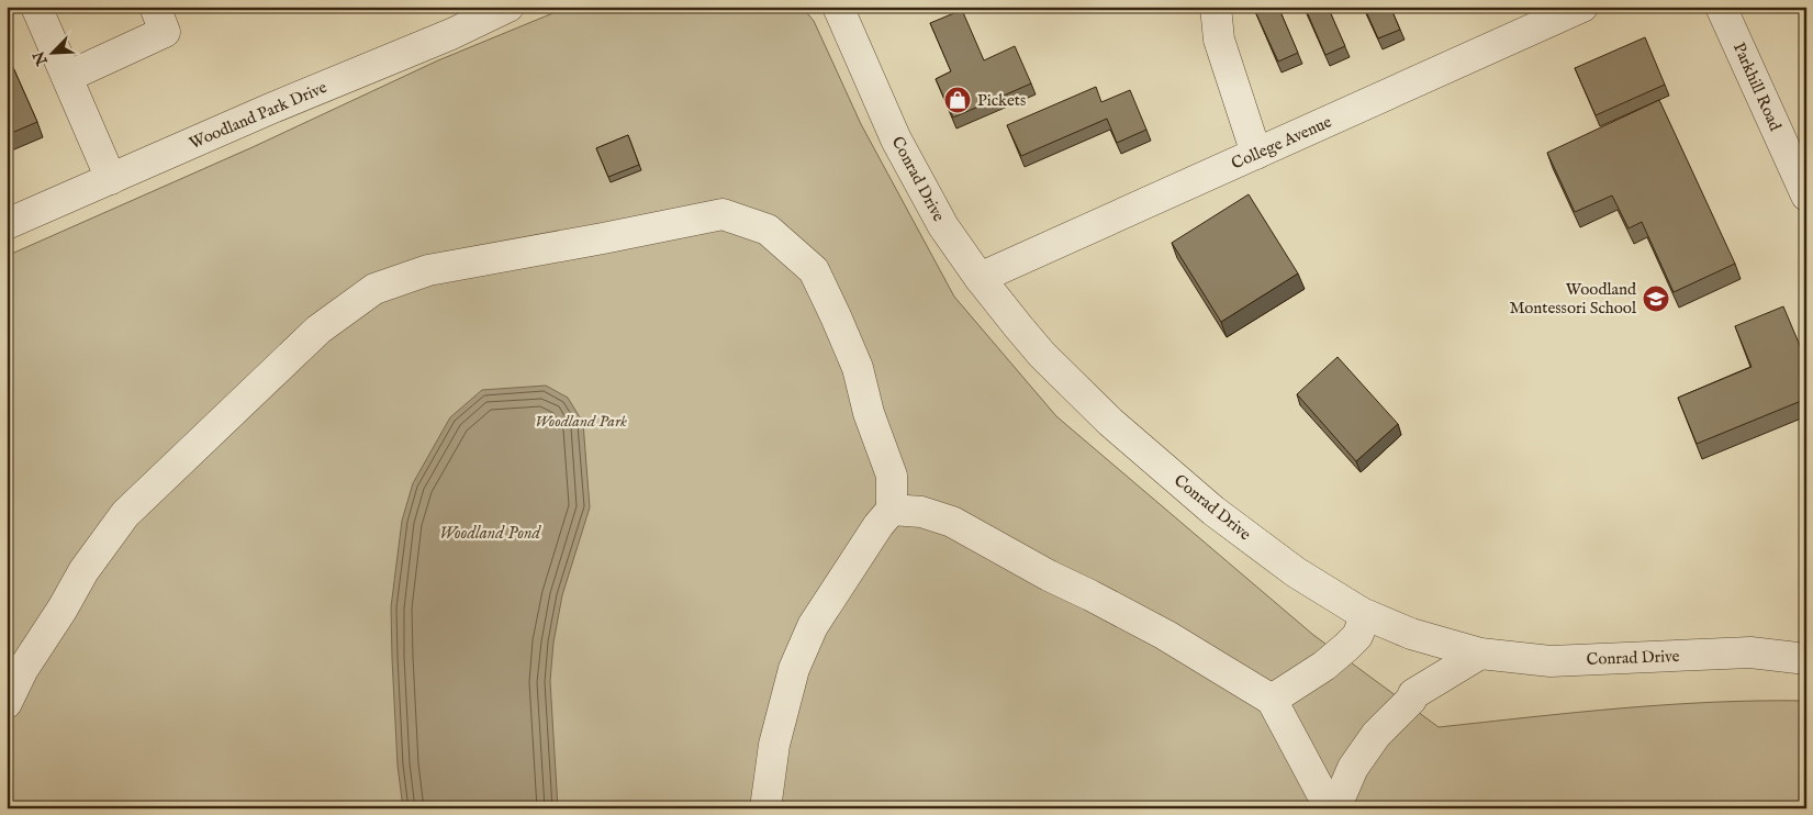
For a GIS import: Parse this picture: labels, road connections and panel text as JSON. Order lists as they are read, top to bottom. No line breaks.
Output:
{"streets":{"street":["Parkhill Road","Woodland Park Drive","College Avenue","Conrad Drive"]},"crossings":[["College Avenue","Conrad Drive"]],"water":["Woodland Pond"],"parks":["Woodland Park"],"places":{"shop":["Pickets"],"school or university":["Woodland Montessori School"]},"north":"bottom left"}
